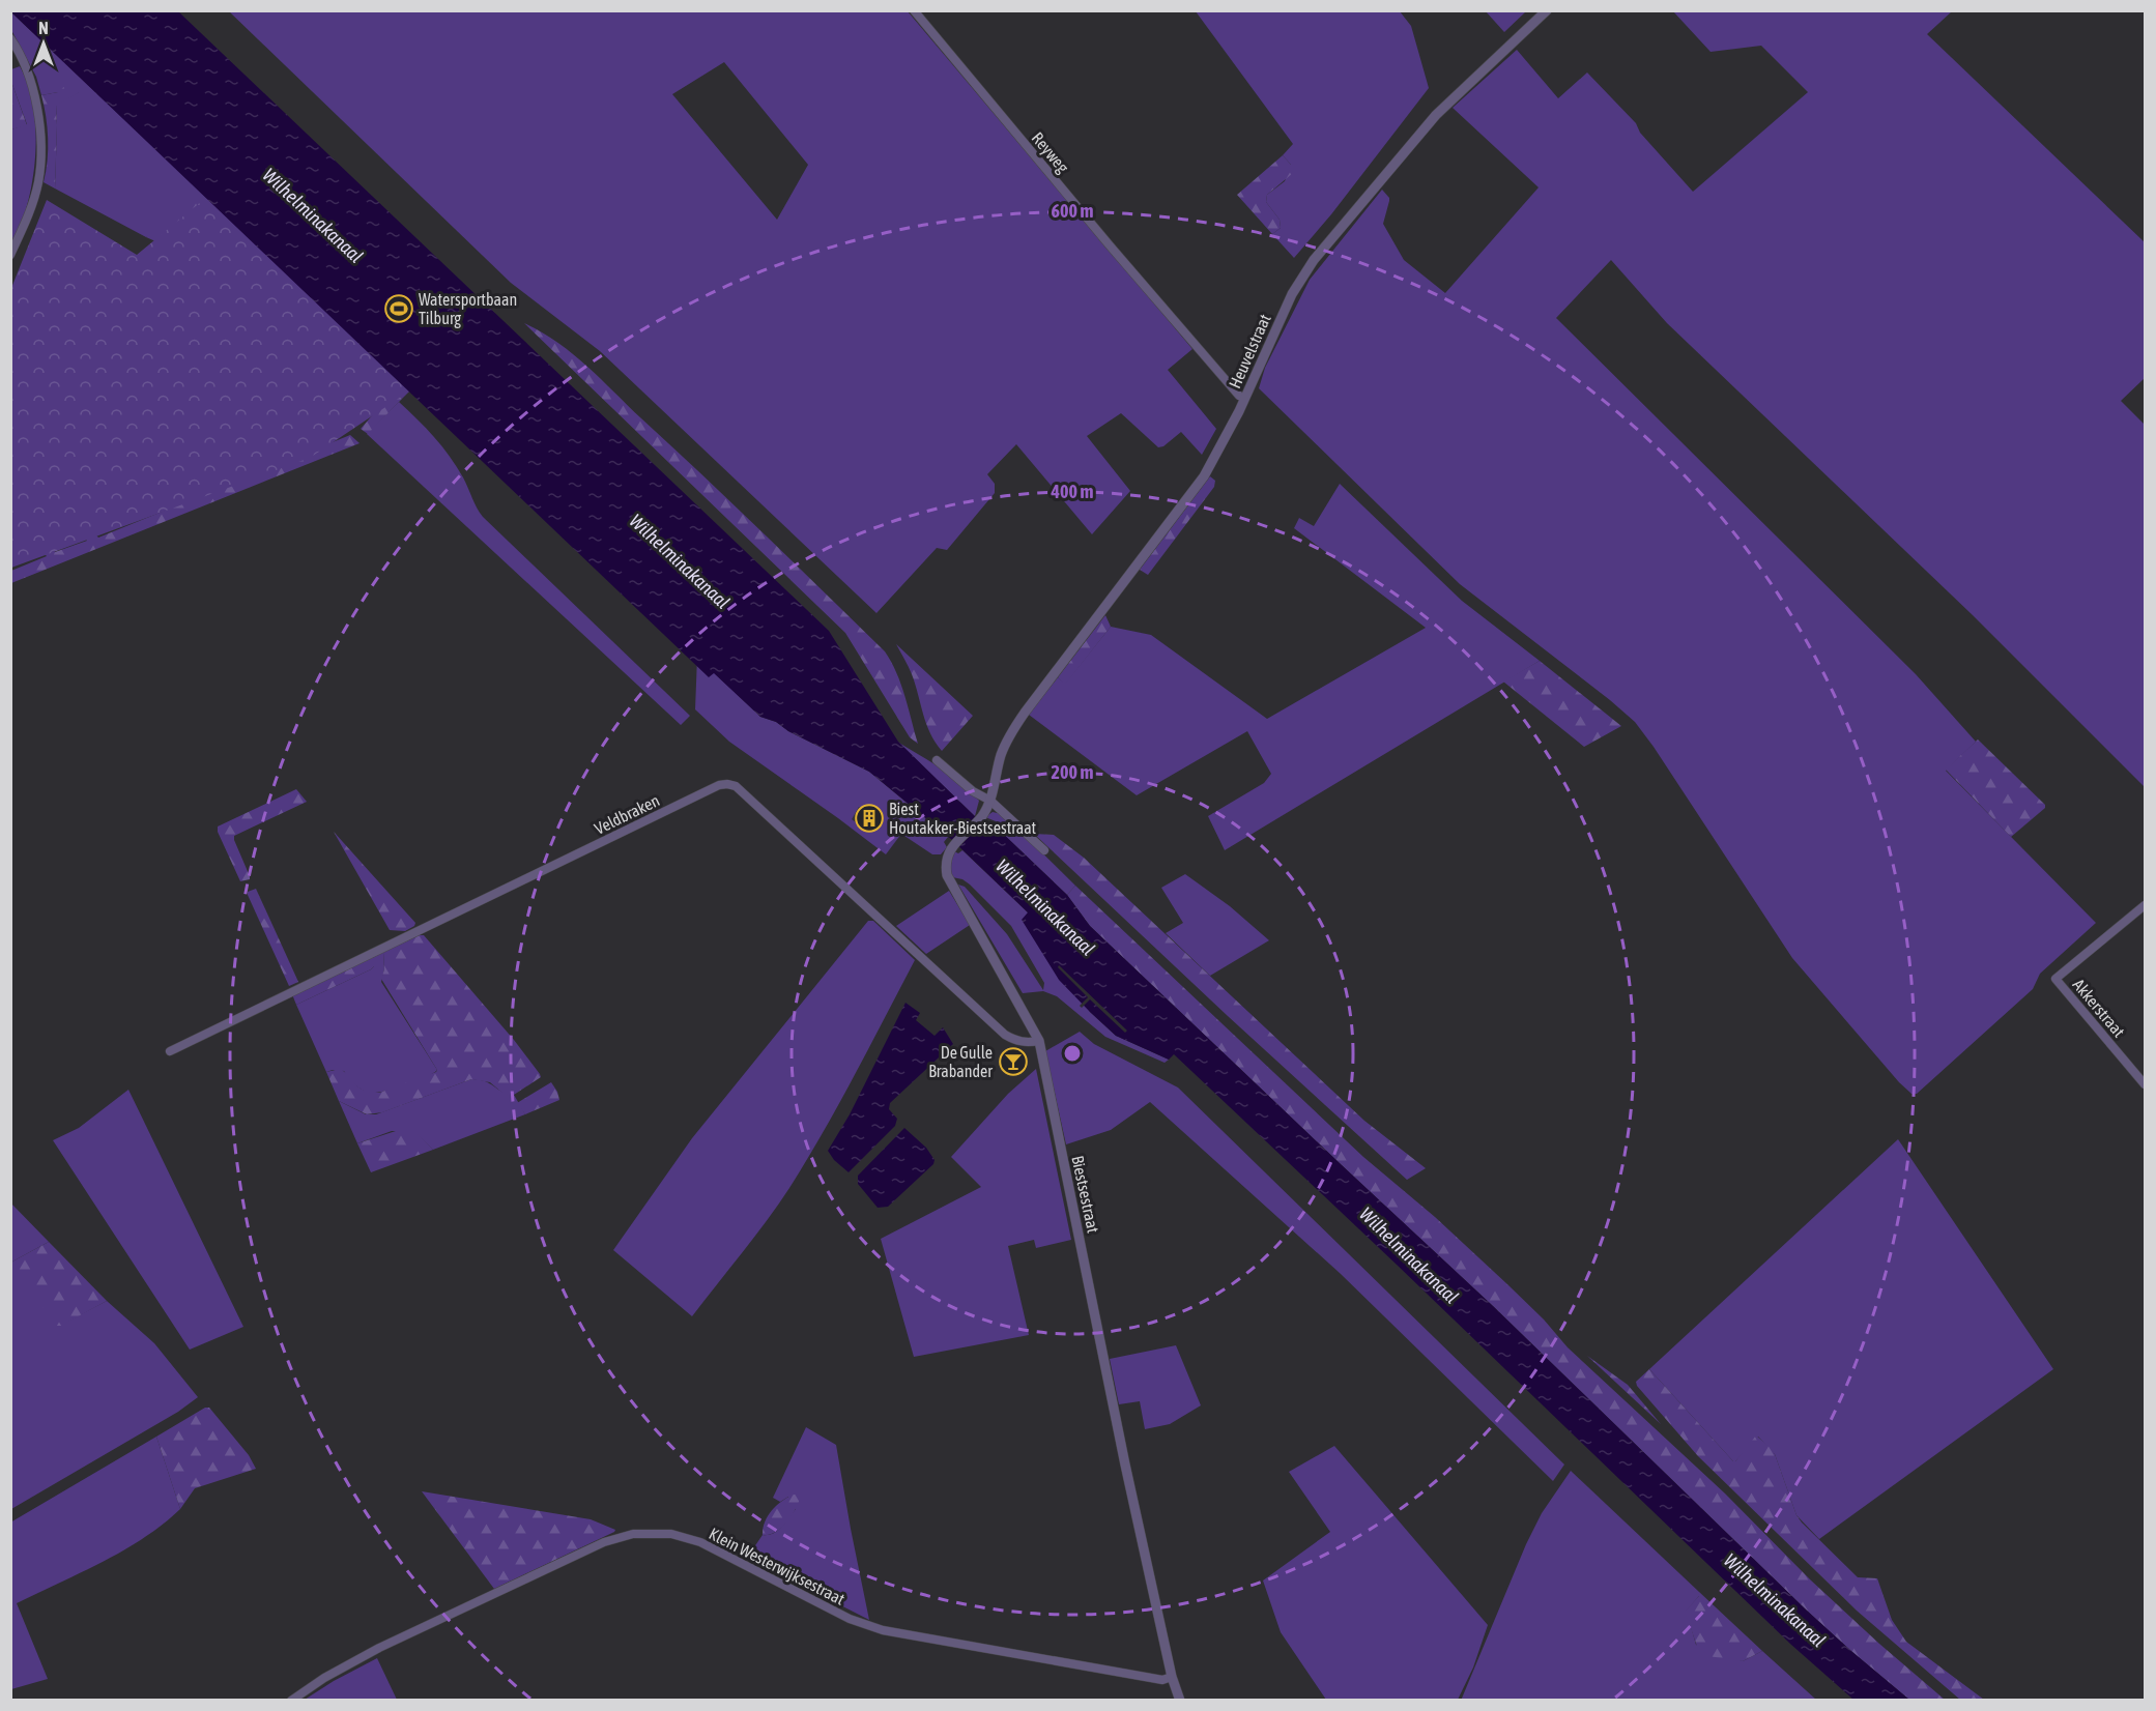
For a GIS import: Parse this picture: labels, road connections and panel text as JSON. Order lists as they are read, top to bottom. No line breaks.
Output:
{"streets":{"street":["Reyweg","Heuvelstraat","Veldbraken","Akkerstraat","Biestsestraat","Klein Westerwijksestraat"]},"crossings":[["Heuvelstraat","Biestsestraat"],["Veldbraken","Biestsestraat"],["Biestsestraat","Klein Westerwijksestraat"]],"water":["Wilhelminakanaal"],"places":{"sports":["Watersportbaan Tilburg"],"building":["Biest Houtakker-Biestsestraat"],"bar":["De Gulle Brabander"]},"north":"top","rings":["600 m","400 m","200 m"]}
